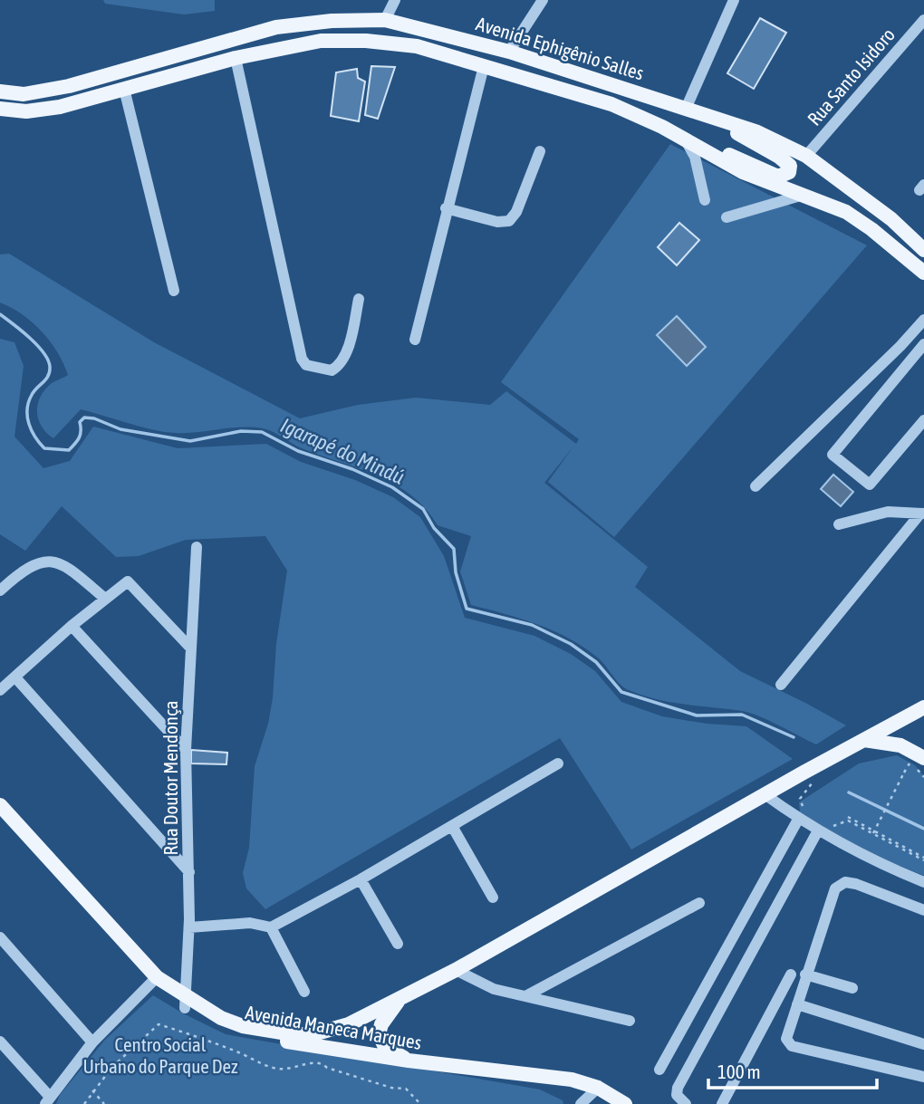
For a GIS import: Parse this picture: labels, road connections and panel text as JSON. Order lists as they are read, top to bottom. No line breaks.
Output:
{"streets":{"main road":["Avenida Ephigênio Salles","Avenida Maneca Marques"],"street":["Rua Santo Isidoro","Rua Doutor Mendonça"]},"crossings":[["Avenida Ephigênio Salles","Rua Santo Isidoro"],["Rua Doutor Mendonça","Avenida Maneca Marques"]],"water":["Igarapé do Mindú"],"parks":["Centro Social Urbano do Parque Dez"],"scale_bar":"100 m"}
